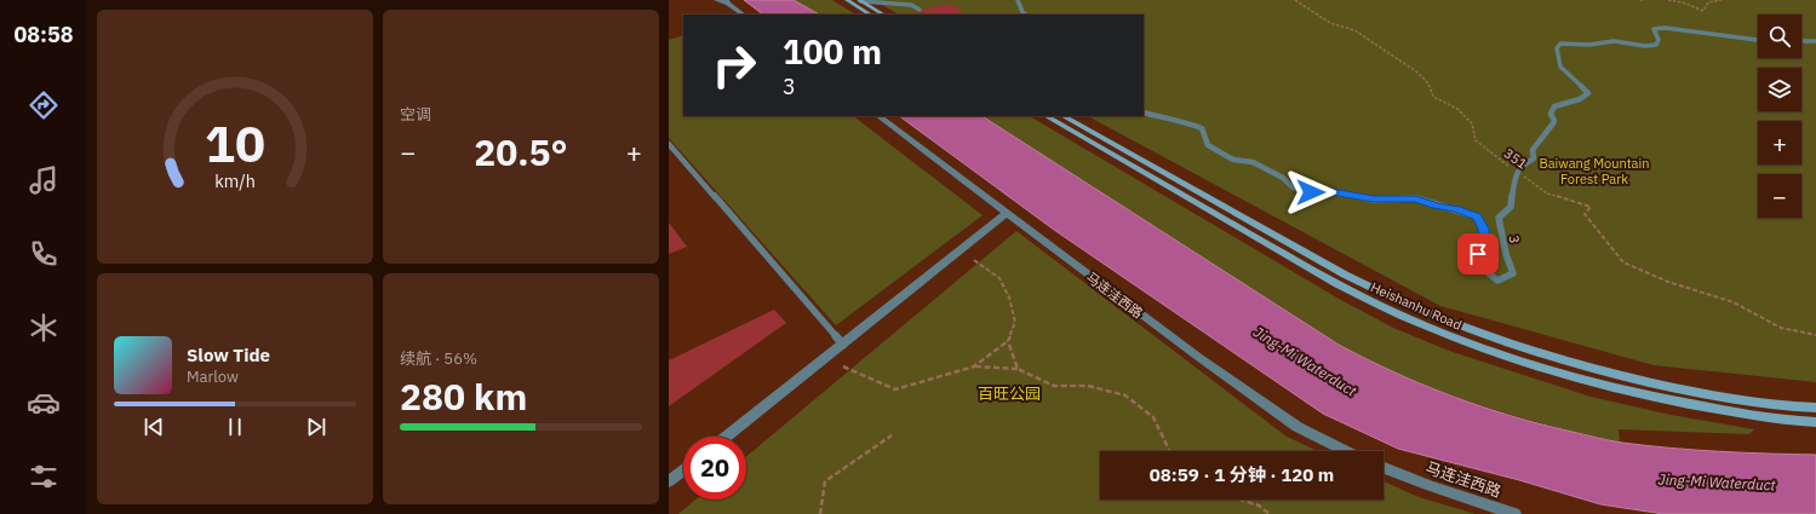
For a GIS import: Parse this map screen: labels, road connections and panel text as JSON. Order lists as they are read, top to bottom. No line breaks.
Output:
{"streets":{"main road":["Heishanhu Road"],"street":["马连洼西路"],"lane":["3"],"path":["351"]},"crossings":[["351","3"]],"water":["Jing-Mi Waterduct"],"parks":["Baiwang Mountain Forest Park","百旺公园"],"page":{"tabs":"08:58","tile":["空调",["续航 · 56%","280 km"]],"map_buttons":["+","−"],"turn":["100 m","3"],"heat":["−","20.5°","+"],"song":["Slow Tide","Marlow"],"limit":"20","trip":"08:59 · 1 分钟 · 120 m","gauge":["10","km/h"]}}
